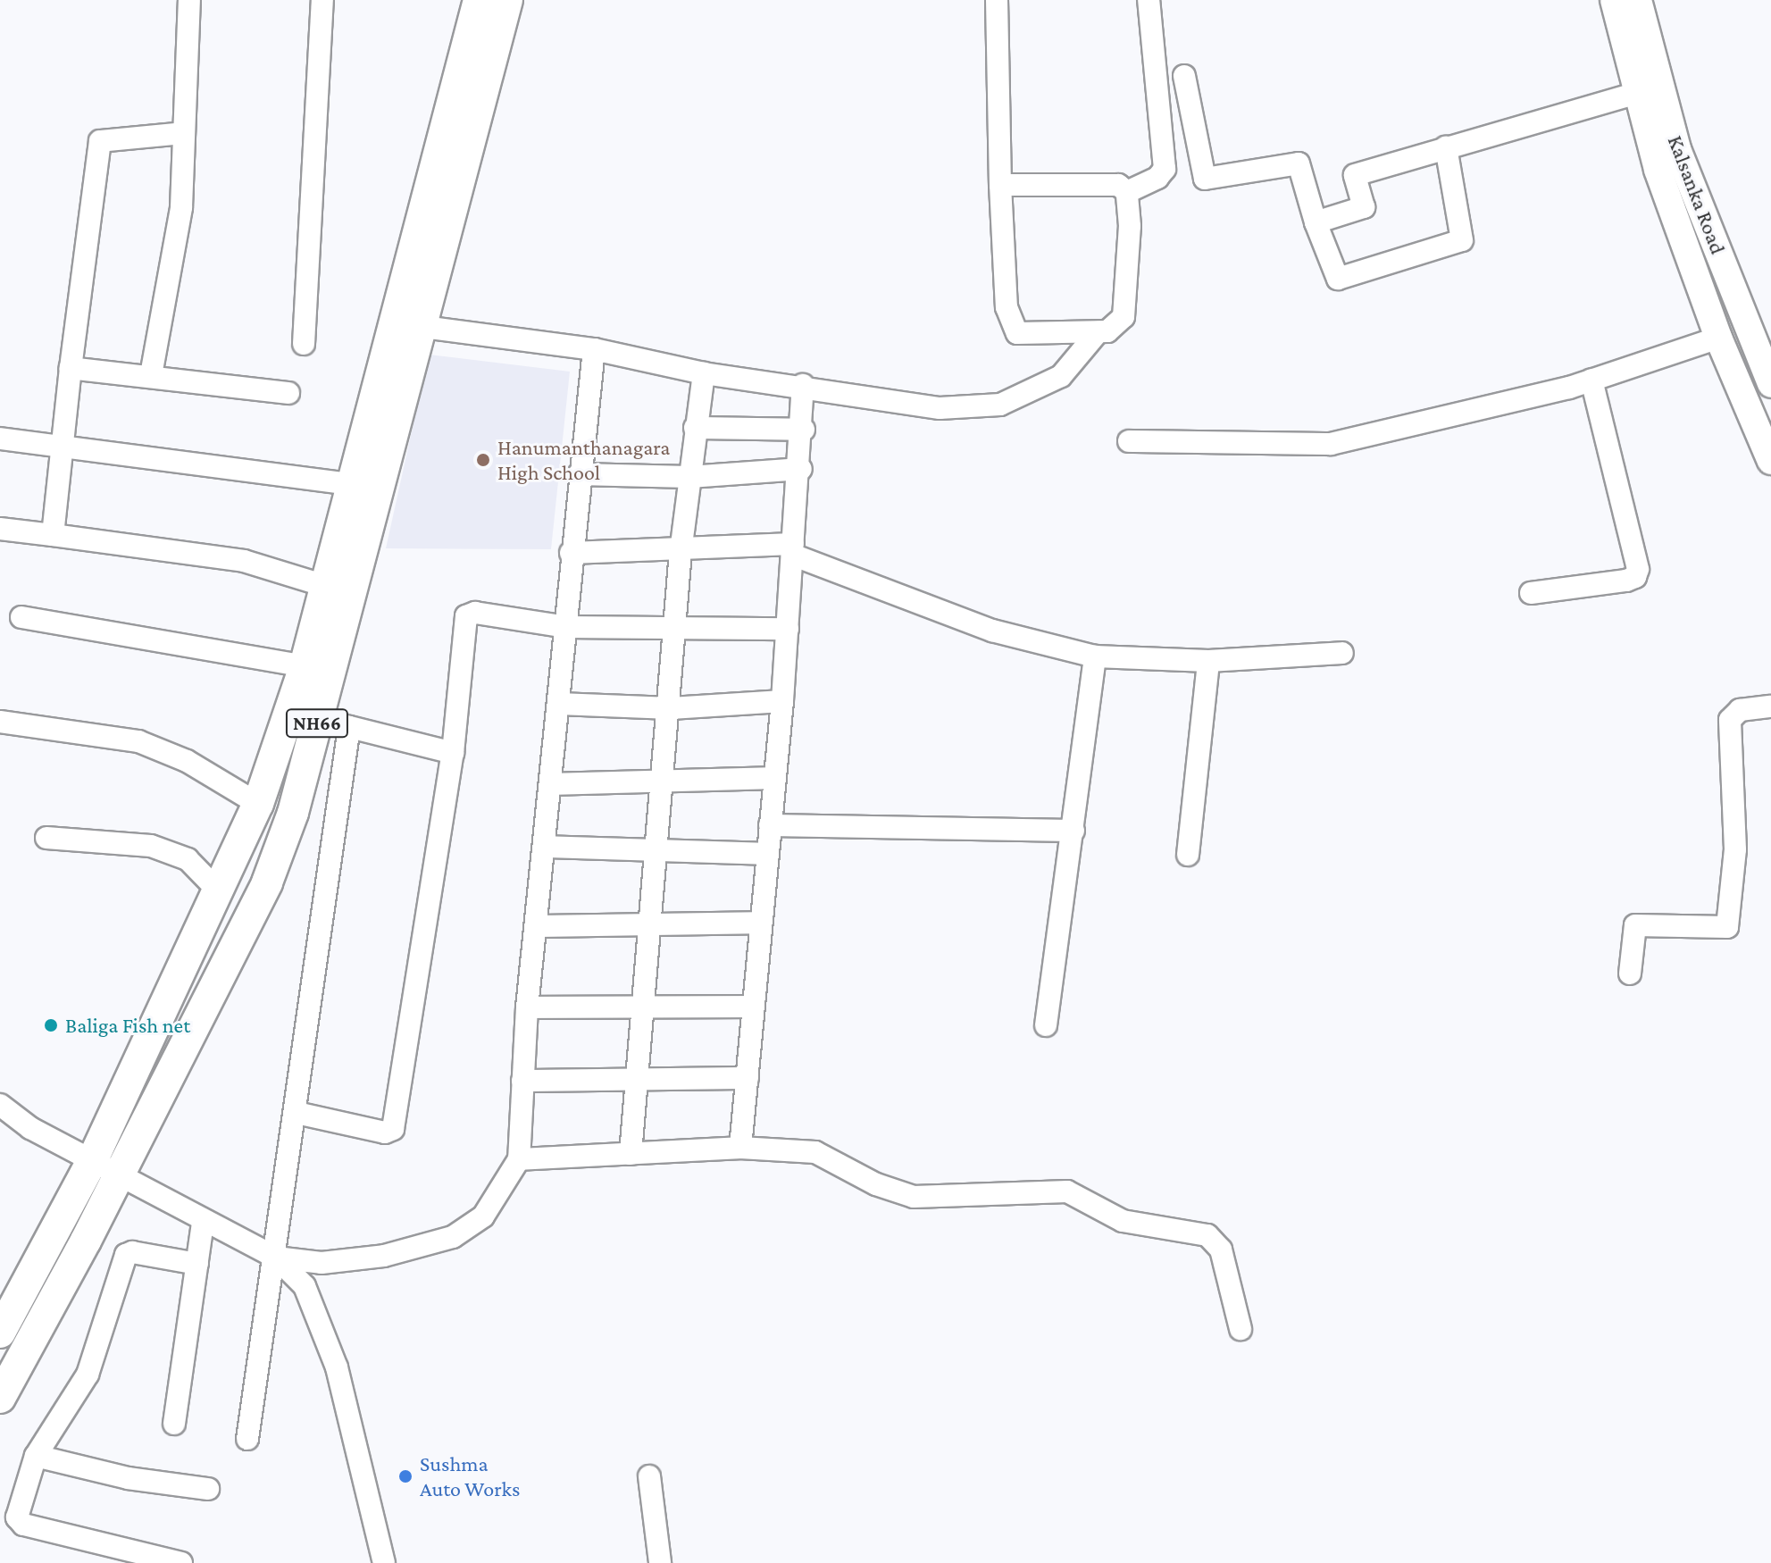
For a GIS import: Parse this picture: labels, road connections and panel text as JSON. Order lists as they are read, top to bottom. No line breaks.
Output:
{"streets":{"highway":["NH66"],"main road":["Kalsanka Road"]},"places":["Hanumanthanagara High School","Baliga Fish net","Sushma Auto Works"]}
